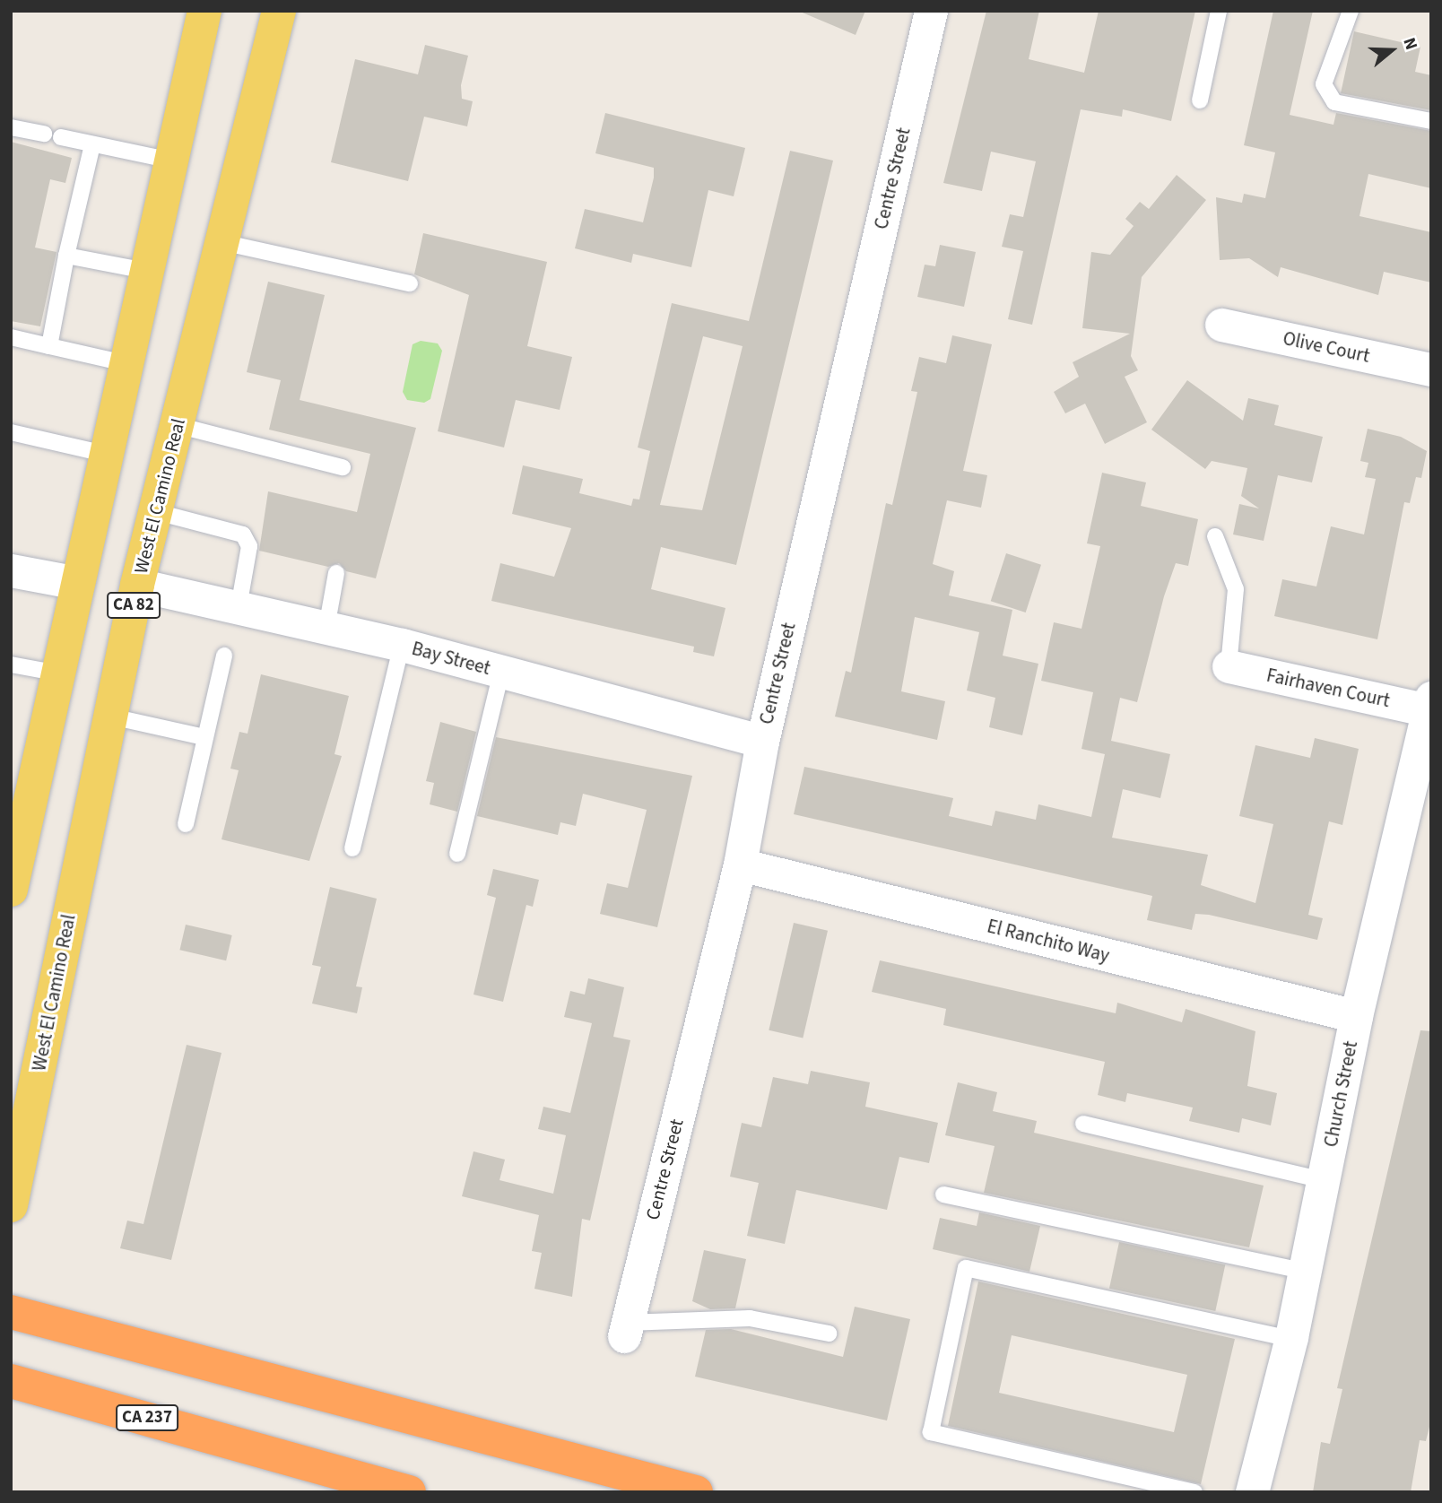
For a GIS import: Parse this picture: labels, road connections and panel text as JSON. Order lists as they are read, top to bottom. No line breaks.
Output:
{"streets":{"highway":["CA 237"],"main road":["West El Camino Real","CA 82"],"street":["Centre Street","Olive Court","Bay Street","Fairhaven Court","El Ranchito Way","Church Street"]},"crossings":[["Centre Street","Bay Street"],["Centre Street","El Ranchito Way"],["West El Camino Real","Bay Street"],["Fairhaven Court","Church Street"],["El Ranchito Way","Church Street"]],"north":"right"}
